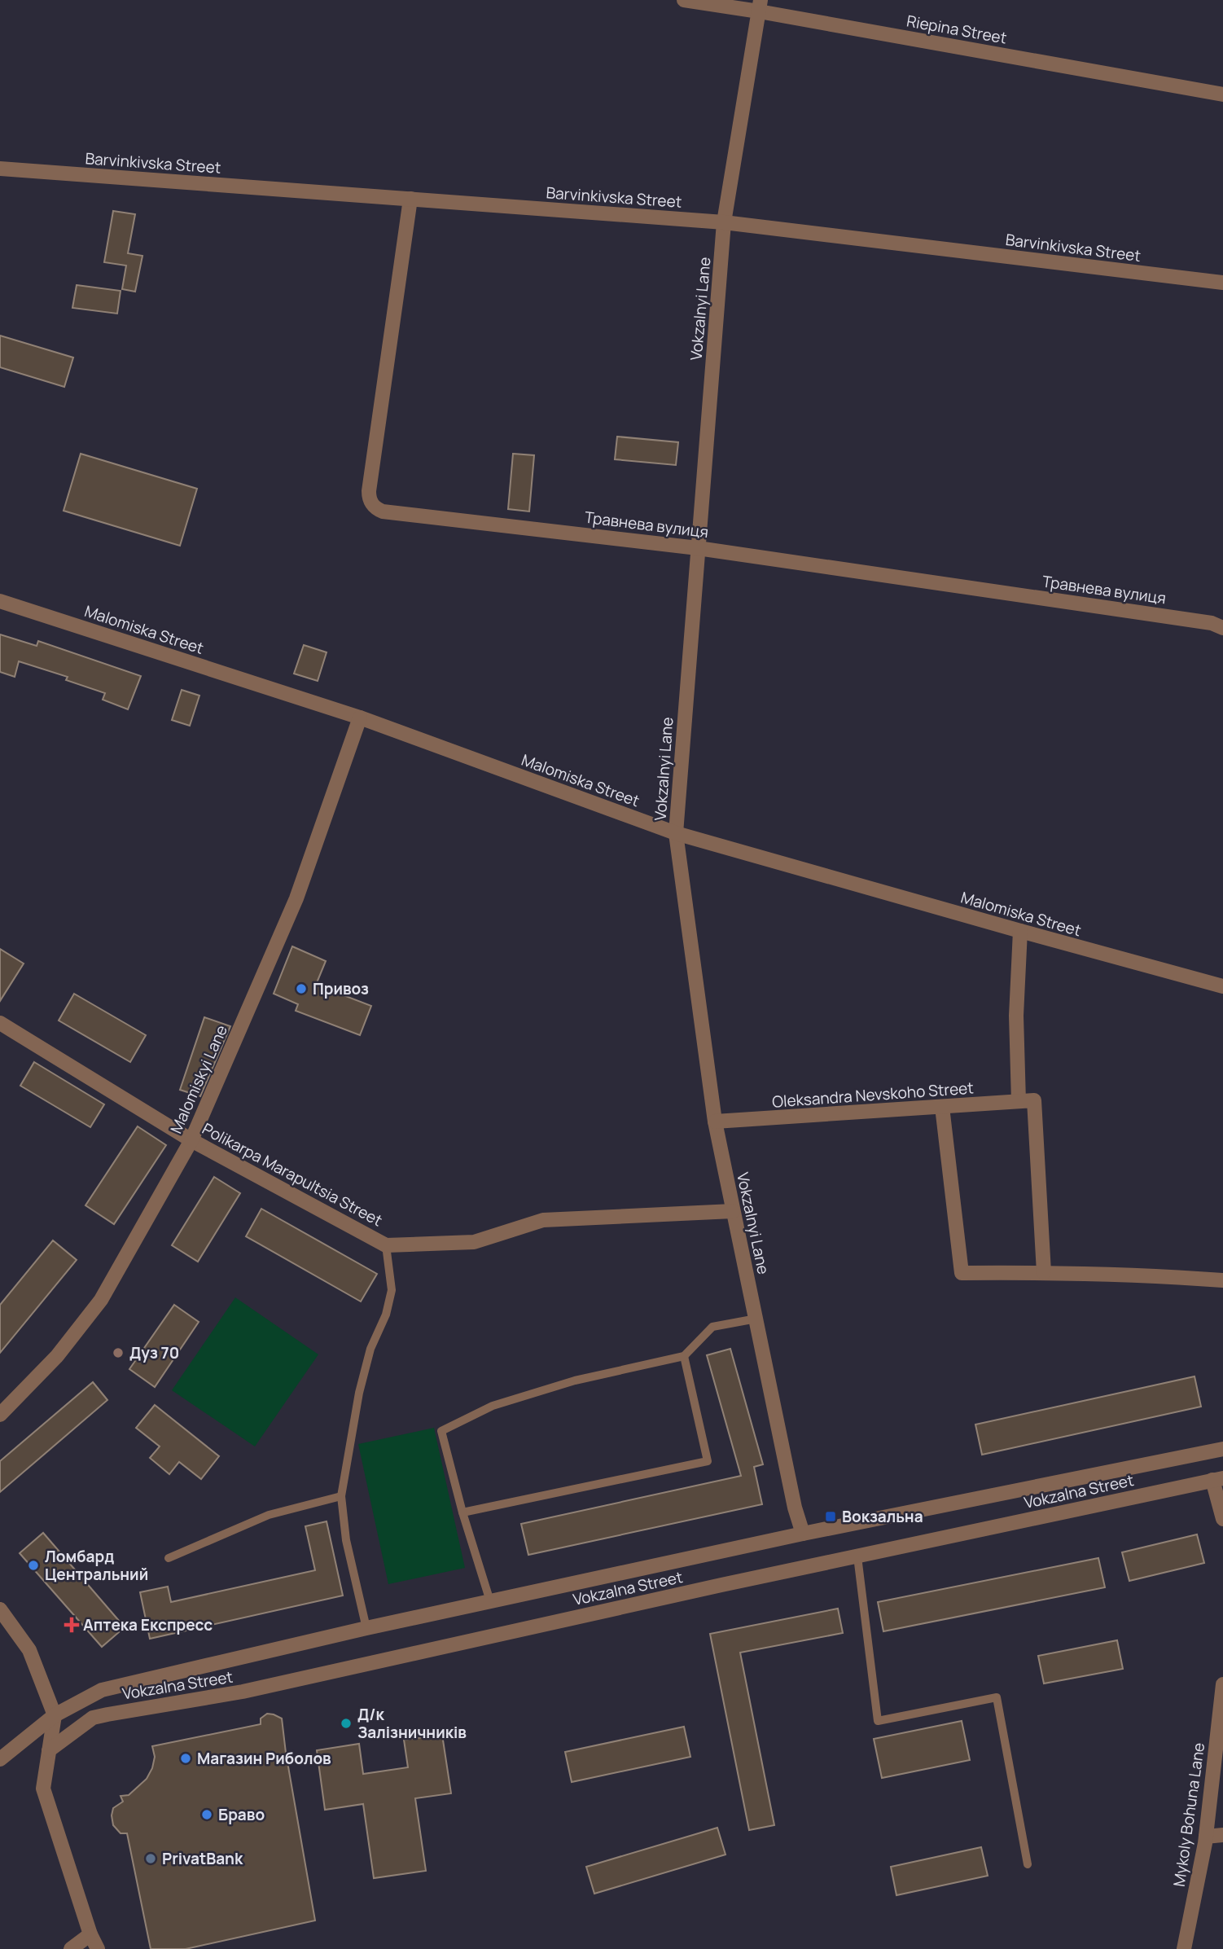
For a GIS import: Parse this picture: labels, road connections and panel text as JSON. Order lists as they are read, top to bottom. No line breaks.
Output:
{"streets":{"street":["Riepina Street","Barvinkivska Street","Vokzalnyi Lane","Травнева вулиця","Malomiska Street","Malomiskyi Lane","Oleksandra Nevskoho Street","Polikarpa Marapultsia Street","Vokzalna Street","Mykoly Bohuna Lane"]},"crossings":[["Riepina Street","Vokzalnyi Lane"],["Barvinkivska Street","Vokzalnyi Lane"],["Barvinkivska Street","Травнева вулиця"],["Vokzalnyi Lane","Травнева вулиця"],["Vokzalnyi Lane","Malomiska Street"],["Vokzalnyi Lane","Oleksandra Nevskoho Street"],["Vokzalnyi Lane","Polikarpa Marapultsia Street"],["Vokzalnyi Lane","Vokzalna Street"],["Malomiska Street","Malomiskyi Lane"],["Malomiskyi Lane","Polikarpa Marapultsia Street"]],"places":{"other":["Привоз","Дуз 70","Ломбард Центральний","Д/к Залізничників","Магазин Риболов","Браво","PrivatBank"],"transit":["Вокзальна"],"health":["Аптека Експресс"]}}
